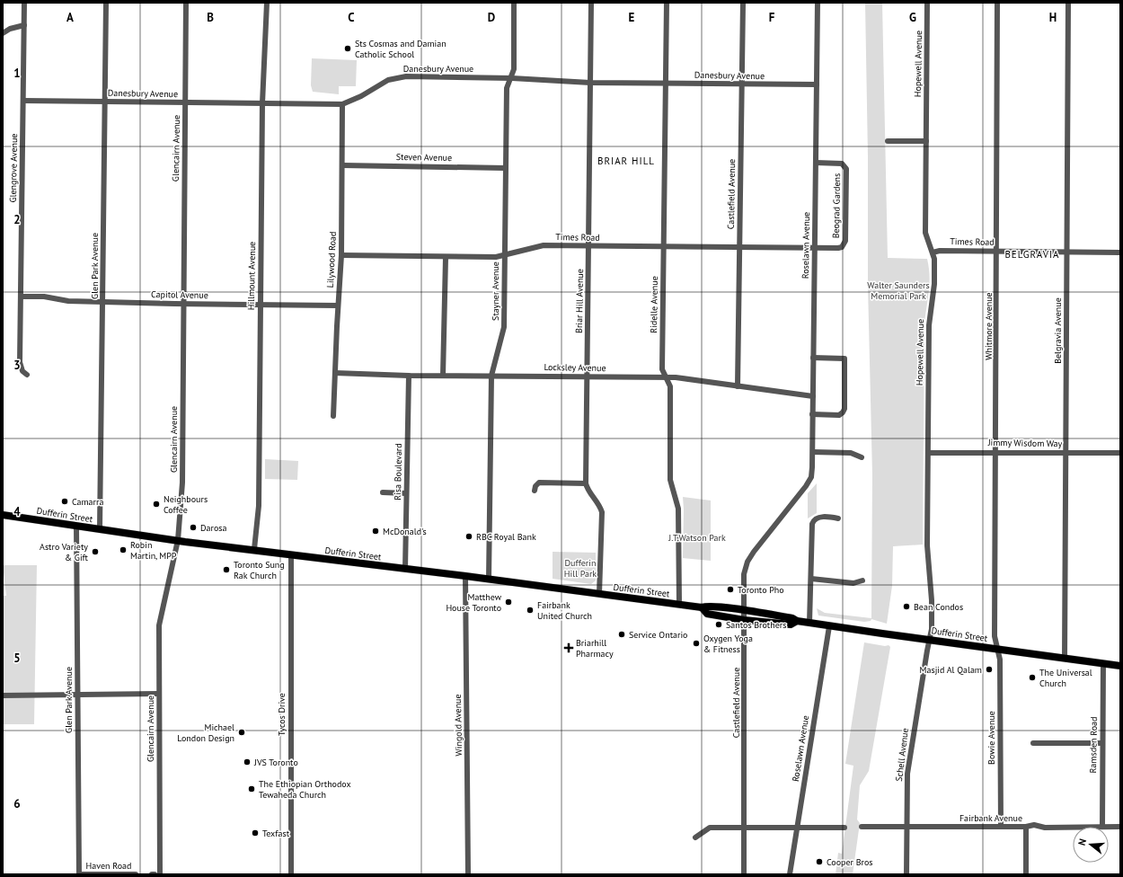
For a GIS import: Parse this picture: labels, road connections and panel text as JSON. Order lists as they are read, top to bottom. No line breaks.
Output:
{"streets":{"main road":["Dufferin Street"],"street":["Hopewell Avenue","Danesbury Avenue","Glencairn Avenue","Steven Avenue","Glengrove Avenue","Castlefield Avenue","Beograd Gardens","Times Road","Roselawn Avenue","Lilywood Road","Glen Park Avenue","Hillmount Avenue","Stayner Avenue","Capitol Avenue","Briar Hill Avenue","Ridelle Avenue","Whitmore Avenue","Belgravia Avenue","Locksley Avenue","Jimmy Wisdom Way","Risa Boulevard","Tycos Drive","Wingold Avenue","Bowie Avenue","Ramsden Road","Schell Avenue","Fairbank Avenue","Haven Road"]},"crossings":[["Hopewell Avenue","Times Road"],["Hopewell Avenue","Jimmy Wisdom Way"],["Hopewell Avenue","Dufferin Street"],["Hopewell Avenue","Schell Avenue"],["Danesbury Avenue","Glencairn Avenue"],["Danesbury Avenue","Glengrove Avenue"],["Danesbury Avenue","Castlefield Avenue"],["Danesbury Avenue","Roselawn Avenue"],["Danesbury Avenue","Lilywood Road"],["Danesbury Avenue","Glen Park Avenue"],["Danesbury Avenue","Hillmount Avenue"],["Danesbury Avenue","Stayner Avenue"],["Danesbury Avenue","Briar Hill Avenue"],["Danesbury Avenue","Ridelle Avenue"],["Glencairn Avenue","Capitol Avenue"],["Glencairn Avenue","Dufferin Street"],["Steven Avenue","Lilywood Road"],["Steven Avenue","Stayner Avenue"],["Glengrove Avenue","Capitol Avenue"],["Castlefield Avenue","Times Road"],["Castlefield Avenue","Roselawn Avenue"],["Castlefield Avenue","Locksley Avenue"],["Castlefield Avenue","Dufferin Street"],["Beograd Gardens","Times Road"],["Beograd Gardens","Roselawn Avenue"],["Times Road","Roselawn Avenue"],["Times Road","Lilywood Road"],["Times Road","Stayner Avenue"],["Times Road","Briar Hill Avenue"],["Times Road","Ridelle Avenue"],["Times Road","Whitmore Avenue"],["Times Road","Belgravia Avenue"],["Roselawn Avenue","Locksley Avenue"],["Roselawn Avenue","Dufferin Street"],["Lilywood Road","Capitol Avenue"],["Lilywood Road","Locksley Avenue"],["Glen Park Avenue","Capitol Avenue"],["Glen Park Avenue","Dufferin Street"],["Glen Park Avenue","Haven Road"],["Hillmount Avenue","Capitol Avenue"],["Hillmount Avenue","Dufferin Street"],["Stayner Avenue","Locksley Avenue"],["Stayner Avenue","Dufferin Street"],["Briar Hill Avenue","Locksley Avenue"],["Ridelle Avenue","Locksley Avenue"],["Ridelle Avenue","Dufferin Street"],["Whitmore Avenue","Jimmy Wisdom Way"],["Whitmore Avenue","Dufferin Street"],["Whitmore Avenue","Bowie Avenue"],["Belgravia Avenue","Jimmy Wisdom Way"],["Belgravia Avenue","Dufferin Street"],["Locksley Avenue","Risa Boulevard"],["Risa Boulevard","Dufferin Street"],["Dufferin Street","Tycos Drive"],["Dufferin Street","Wingold Avenue"],["Dufferin Street","Bowie Avenue"],["Dufferin Street","Ramsden Road"],["Dufferin Street","Schell Avenue"],["Bowie Avenue","Fairbank Avenue"],["Schell Avenue","Fairbank Avenue"]],"districts":["BRIAR HILL","BELGRAVIA"],"parks":["Walter Saunders Memorial Park","J.T.Watson Park","Dufferin Hill Park"],"places":{"other":["Sts Cosmas and Damian Catholic School","Camarra","Neighbours Coffee","Darosa","McDonald's","RBC Royal Bank","Robin Martin, MPP","Astro Variety & Gift","Toronto Sung Rak Church","Toronto Pho","Matthew House Toronto","Bean Condos","Fairbank United Church","Santos Brothers","Service Ontario","Oxygen Yoga & Fitness","Masjid Al Qalam","The Universal Church","Michael London Design","JVS Toronto","The Ethiopian Orthodox Tewaheda Church","Texfast","Cooper Bros"],"health":["Briarhill Pharmacy"]},"north":"left","grid":{"columns":["A","B","C","D","E","F","G","H"],"rows":["1","2","3","4","5","6"]}}
